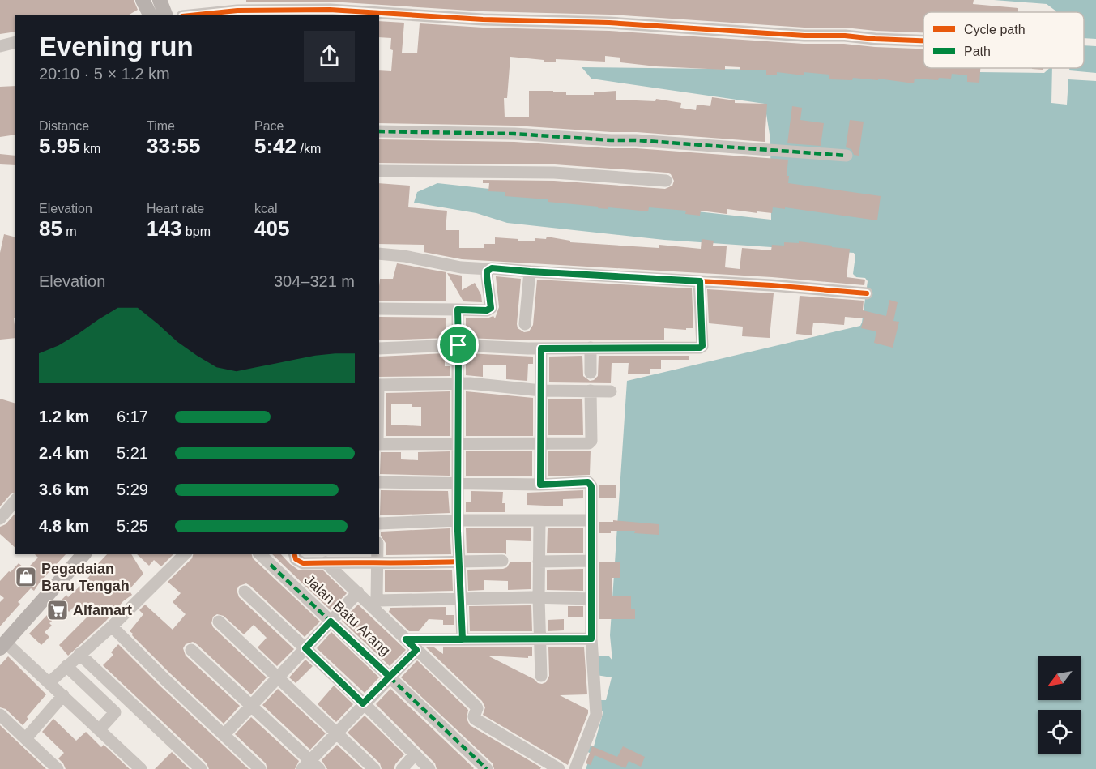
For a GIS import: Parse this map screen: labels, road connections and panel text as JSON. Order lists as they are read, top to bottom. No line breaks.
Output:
{"streets":{"street":["Jalan Batu Arang"]},"places":{"shop":["Pegadaian Baru Tengah"],"supermarket":["Alfamart"]},"legend":["Cycle path","Path"],"north":"bottom left","page":{"heading":["Evening run","20:10 · 5 × 1.2 km"],"stats":[["Distance","5.95 km"],["Time","33:55"],["Pace","5:42 /km"],["Elevation","85 m"],["Heart rate","143 bpm"],["kcal","405"]],"chart":["Elevation","304–321 m"],"list":[{"name":"1.2 km","note":"6:17"},{"name":"2.4 km","note":"5:21"},{"name":"3.6 km","note":"5:29"},{"name":"4.8 km","note":"5:25"}]}}
